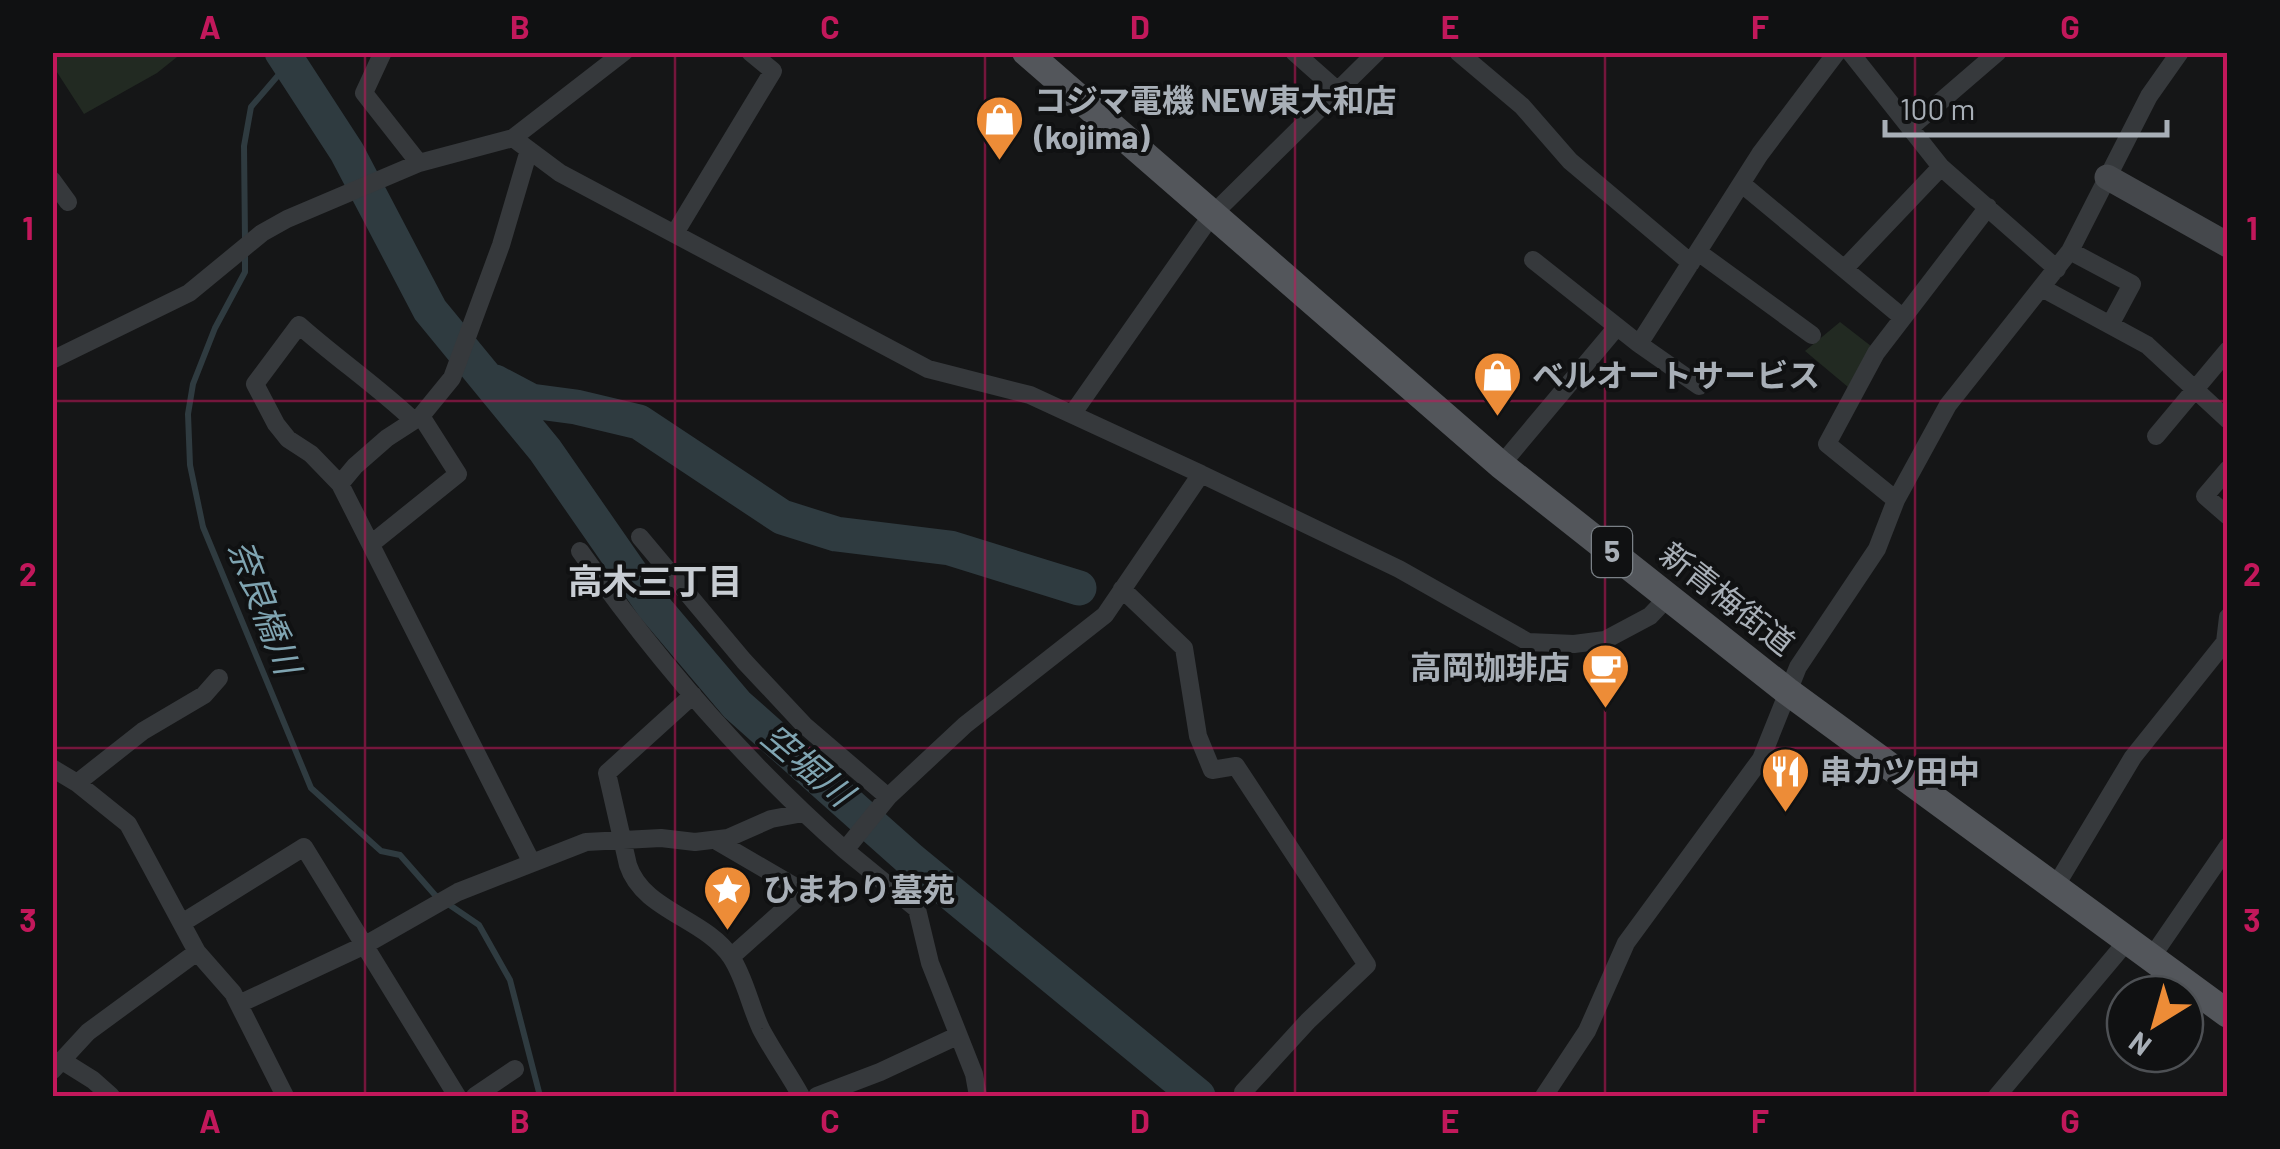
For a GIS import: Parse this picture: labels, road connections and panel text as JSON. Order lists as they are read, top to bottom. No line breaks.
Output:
{"streets":{"main road":["5","新青梅街道"]},"districts":["高木三丁目"],"water":["奈良橋川","空堀川"],"places":{"shop":["コジマ電機 NEW東大和店 (kojima)","ベルオートサービス"],"cafe":["高岡珈琲店"],"restaurant":["串カツ田中"],"place":["ひまわり墓苑"]},"scale_bar":"100 m","north":"bottom left","grid":{"columns":["A","B","C","D","E","F","G"],"rows":["1","2","3"]}}
